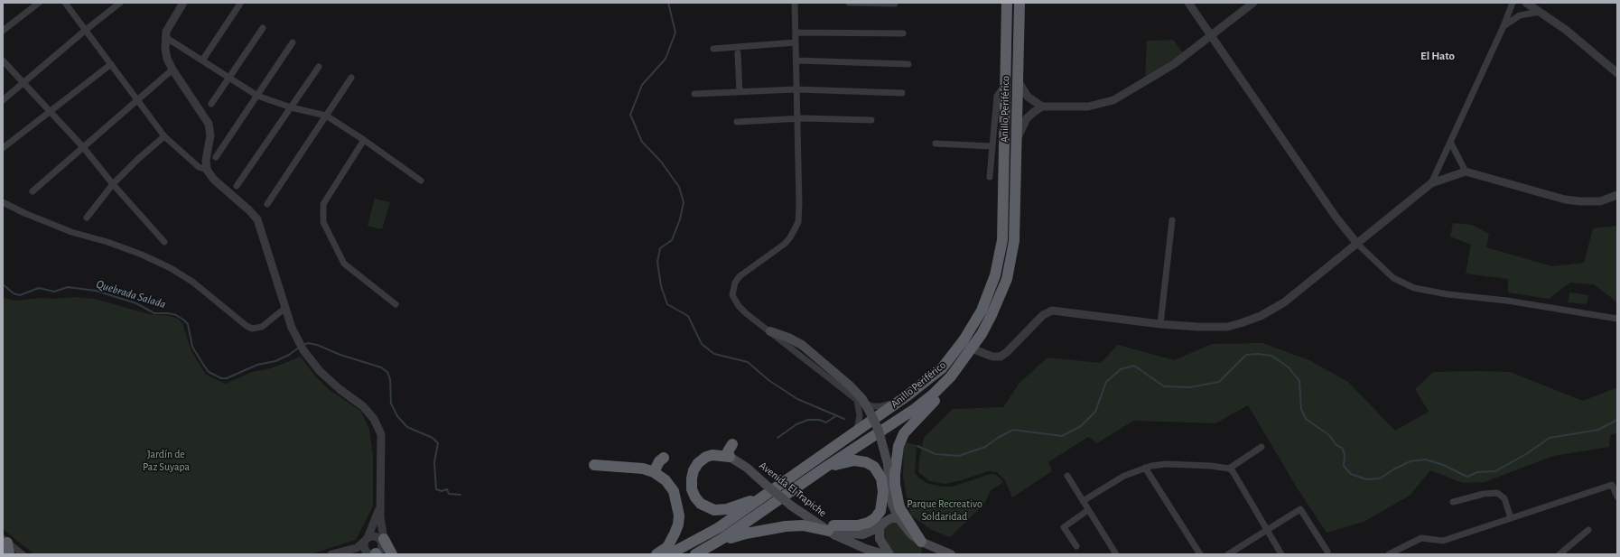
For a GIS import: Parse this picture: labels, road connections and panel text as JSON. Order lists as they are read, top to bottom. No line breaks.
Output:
{"streets":{"highway":["Anillo Periférico"],"main road":["Avenida El Trapiche"]},"districts":["El Hato"],"water":["Quebrada Salada"],"parks":["Jardín de Paz Suyapa","Parque Recreativo Soldaridad"]}
